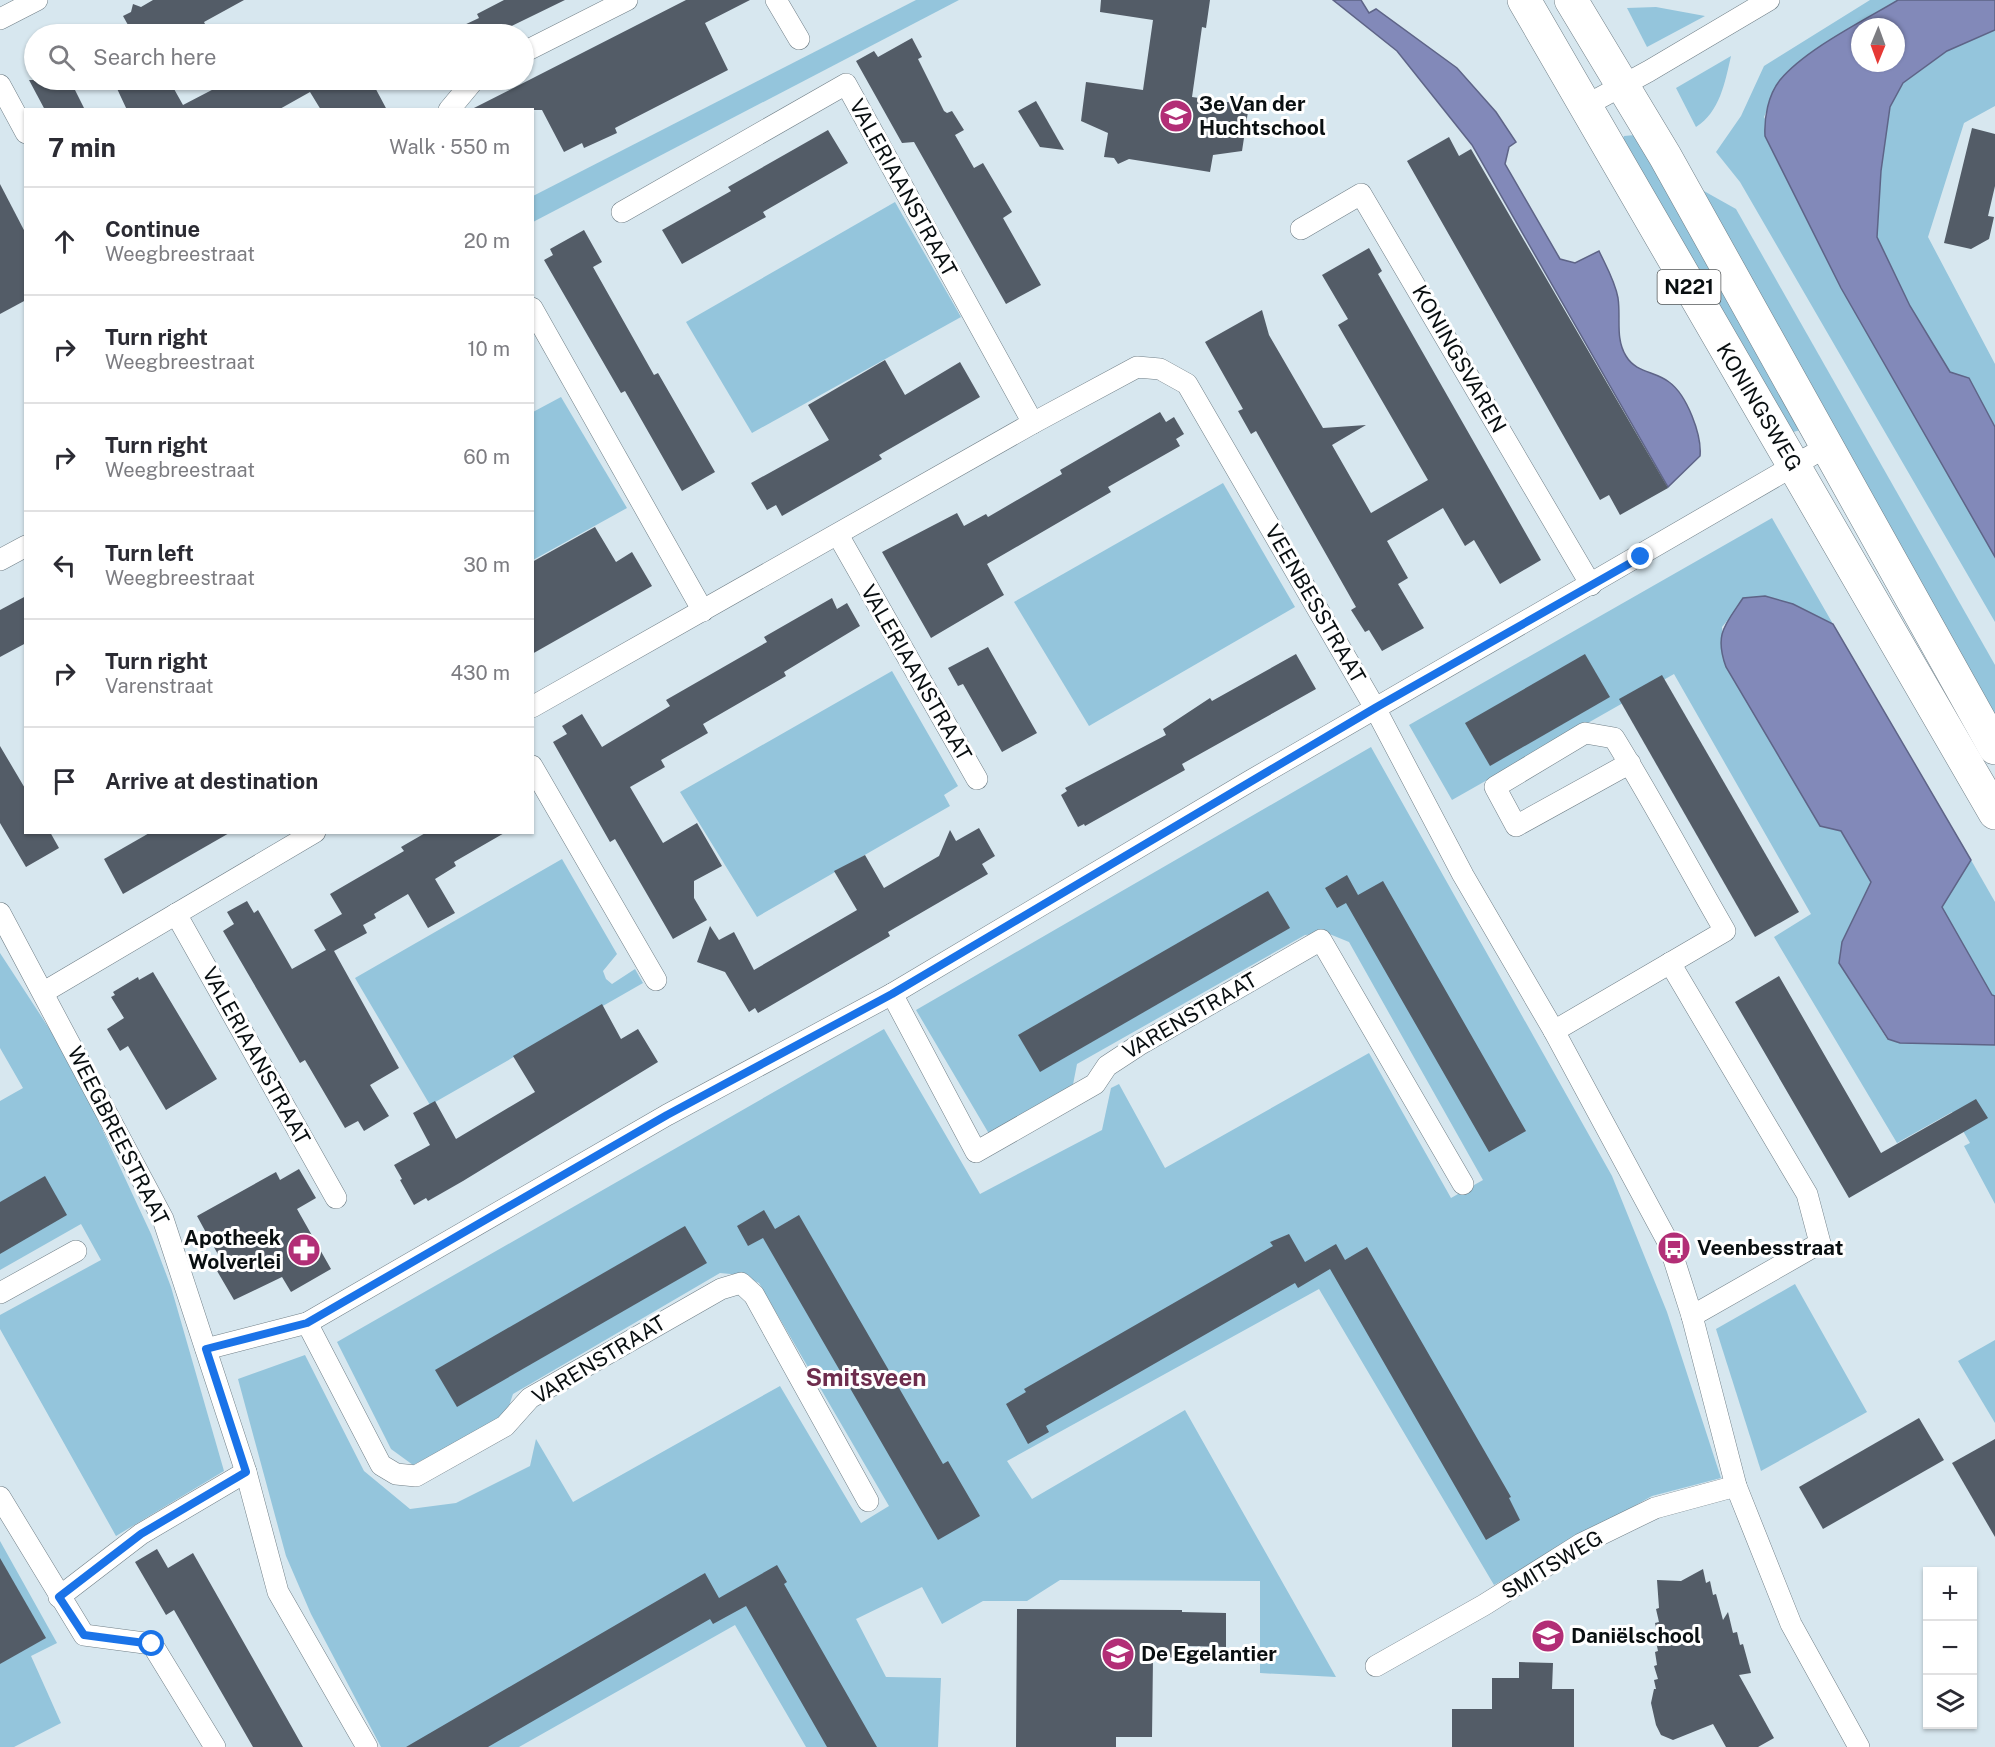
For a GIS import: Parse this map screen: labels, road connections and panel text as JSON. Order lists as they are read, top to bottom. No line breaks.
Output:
{"streets":{"main road":["N221","KONINGSWEG"],"street":["VALERIAANSTRAAT","KONINGSVAREN","VEENBESSTRAAT","VARENSTRAAT","WEEGBREESTRAAT","SMITSWEG"]},"crossings":[["VALERIAANSTRAAT","VEENBESSTRAAT"],["VEENBESSTRAAT","SMITSWEG"]],"districts":["Smitsveen"],"places":{"school or university":["3e Van der Huchtschool","Daniëlschool","De Egelantier"],"bus stop":["Veenbesstraat"],"pharmacy":["Apotheek Wolverlei"]},"north":"bottom","page":{"search":"Search here","heading":["7 min","Walk · 550 m"],"list":[["Continue","Weegbreestraat","20 m"],["Turn right","Weegbreestraat","10 m"],["Turn right","Weegbreestraat","60 m"],["Turn left","Weegbreestraat","30 m"],["Turn right","Varenstraat","430 m"],"Arrive at destination"],"map_buttons":["+","−"]}}
